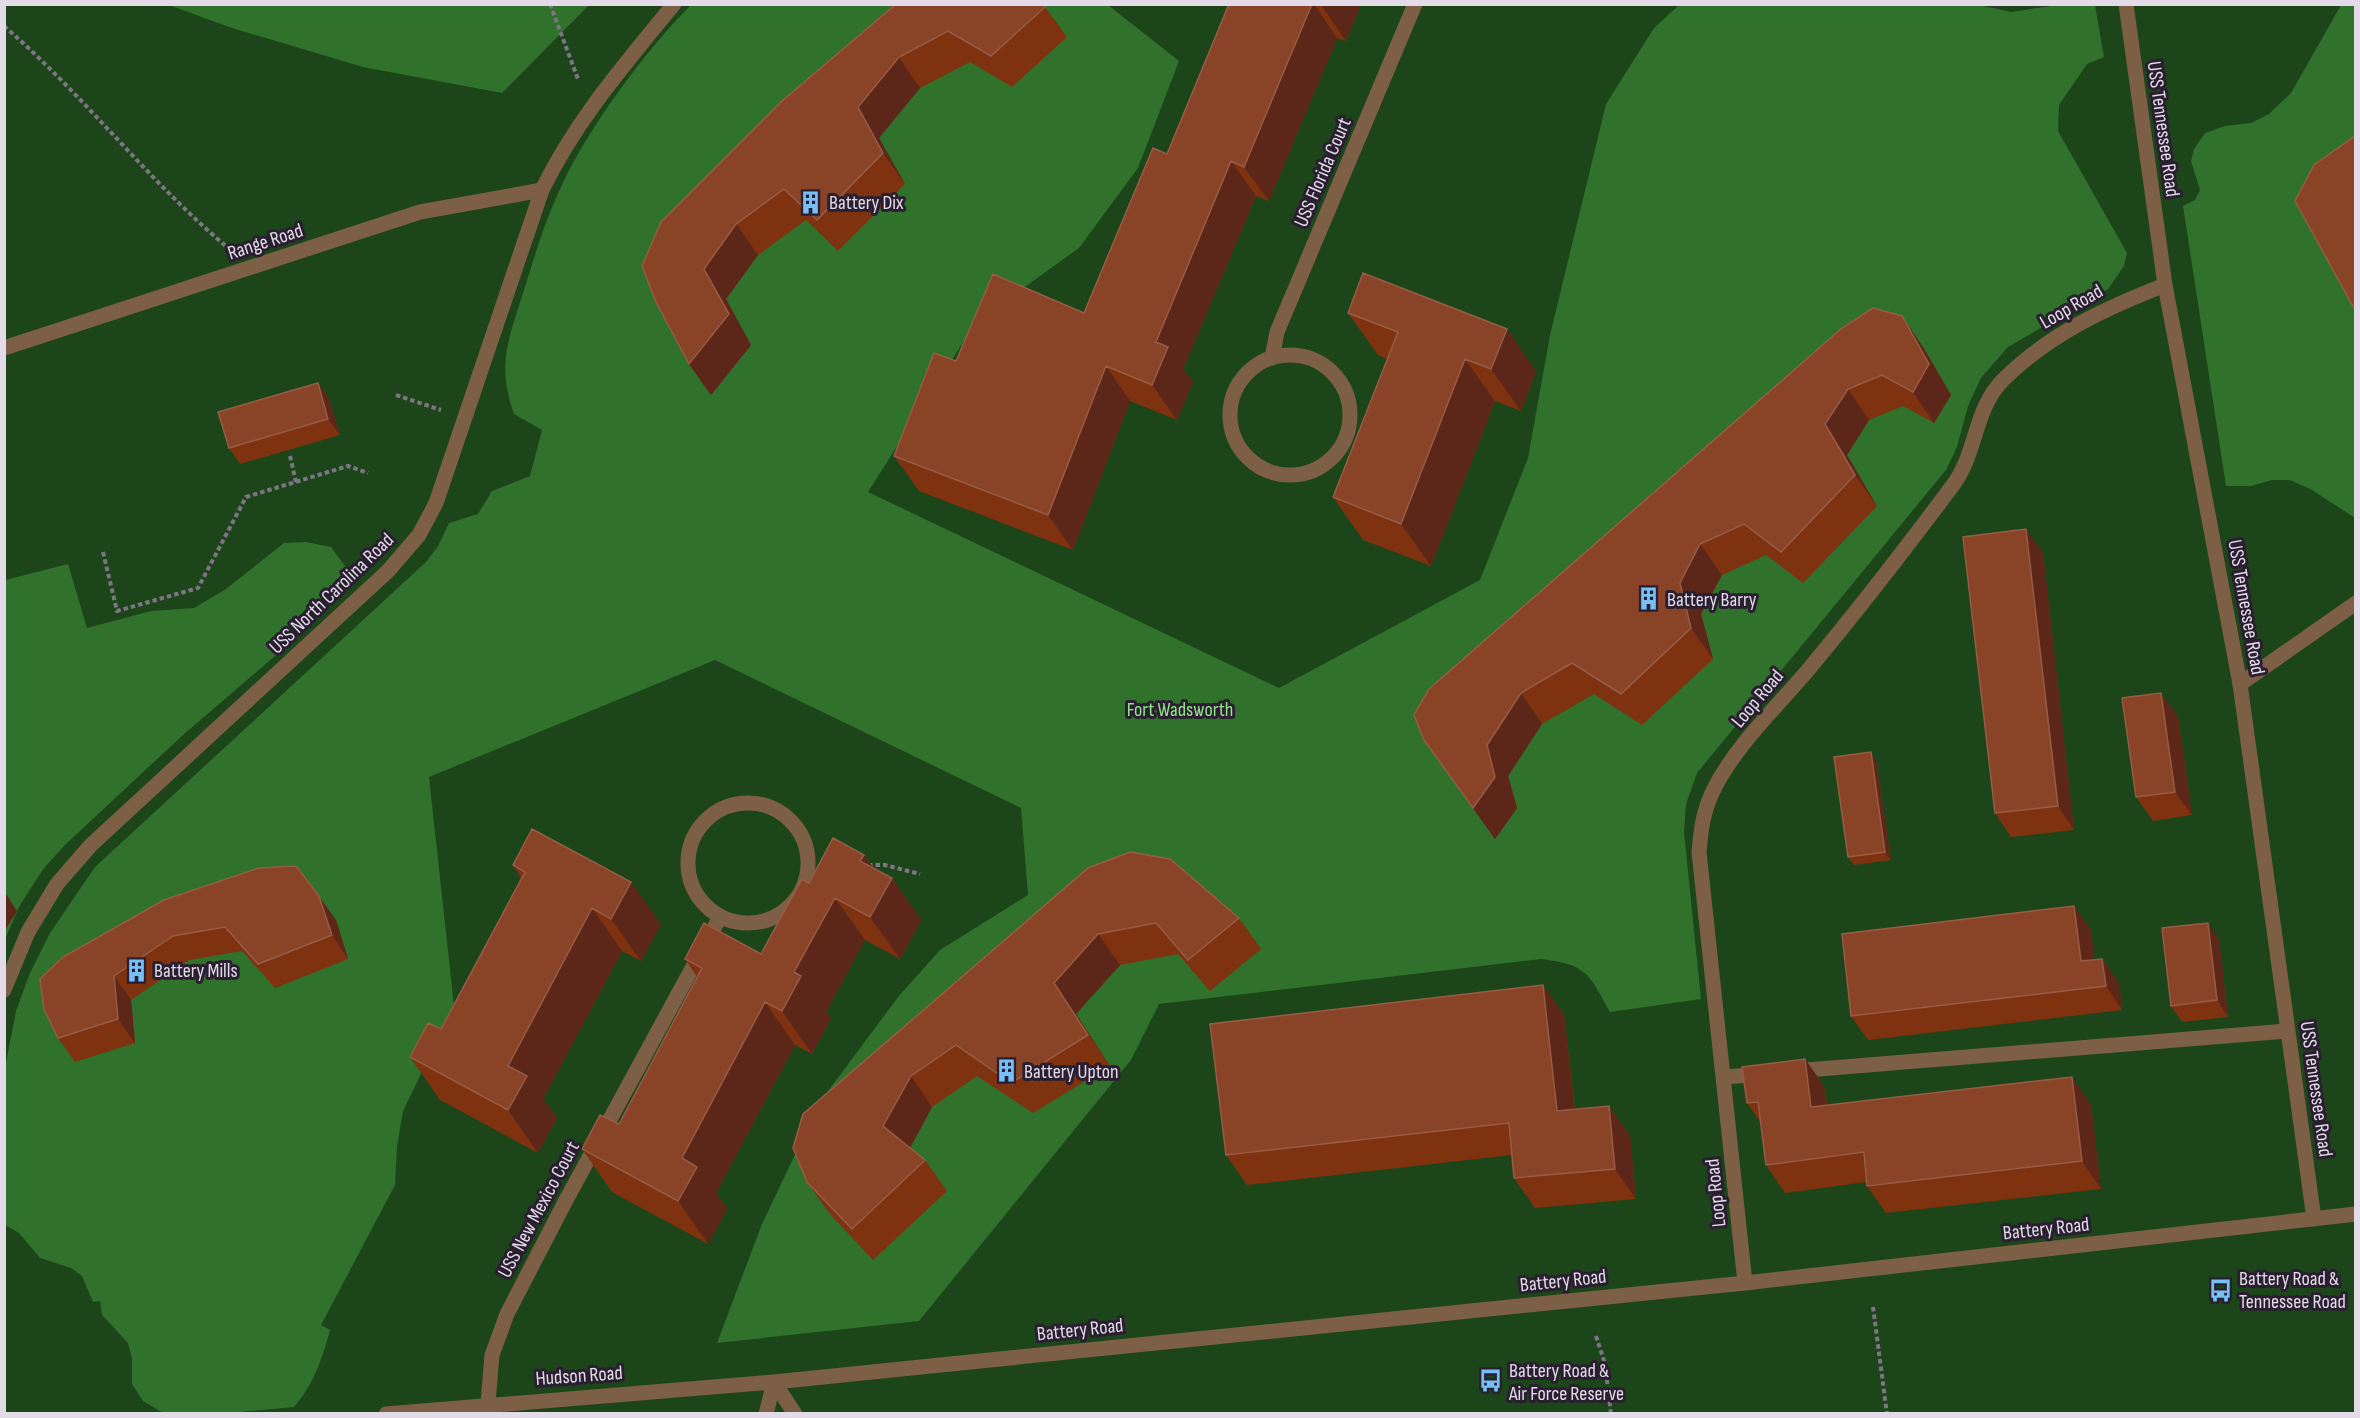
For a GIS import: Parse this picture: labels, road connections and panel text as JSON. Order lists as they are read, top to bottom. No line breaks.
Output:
{"streets":{"street":["USS Tennessee Road","USS Florida Court","Range Road","Loop Road","USS North Carolina Road","USS New Mexico Court","Battery Road","Hudson Road"]},"crossings":[["USS Tennessee Road","Loop Road"],["USS Tennessee Road","Battery Road"],["Range Road","USS North Carolina Road"],["Loop Road","Battery Road"],["USS New Mexico Court","Hudson Road"],["Battery Road","Hudson Road"]],"parks":["Fort Wadsworth"],"places":{"building":["Battery Dix","Battery Barry","Battery Mills","Battery Upton"],"bus stop":["Battery Road & Tennessee Road","Battery Road & Air Force Reserve"]}}
